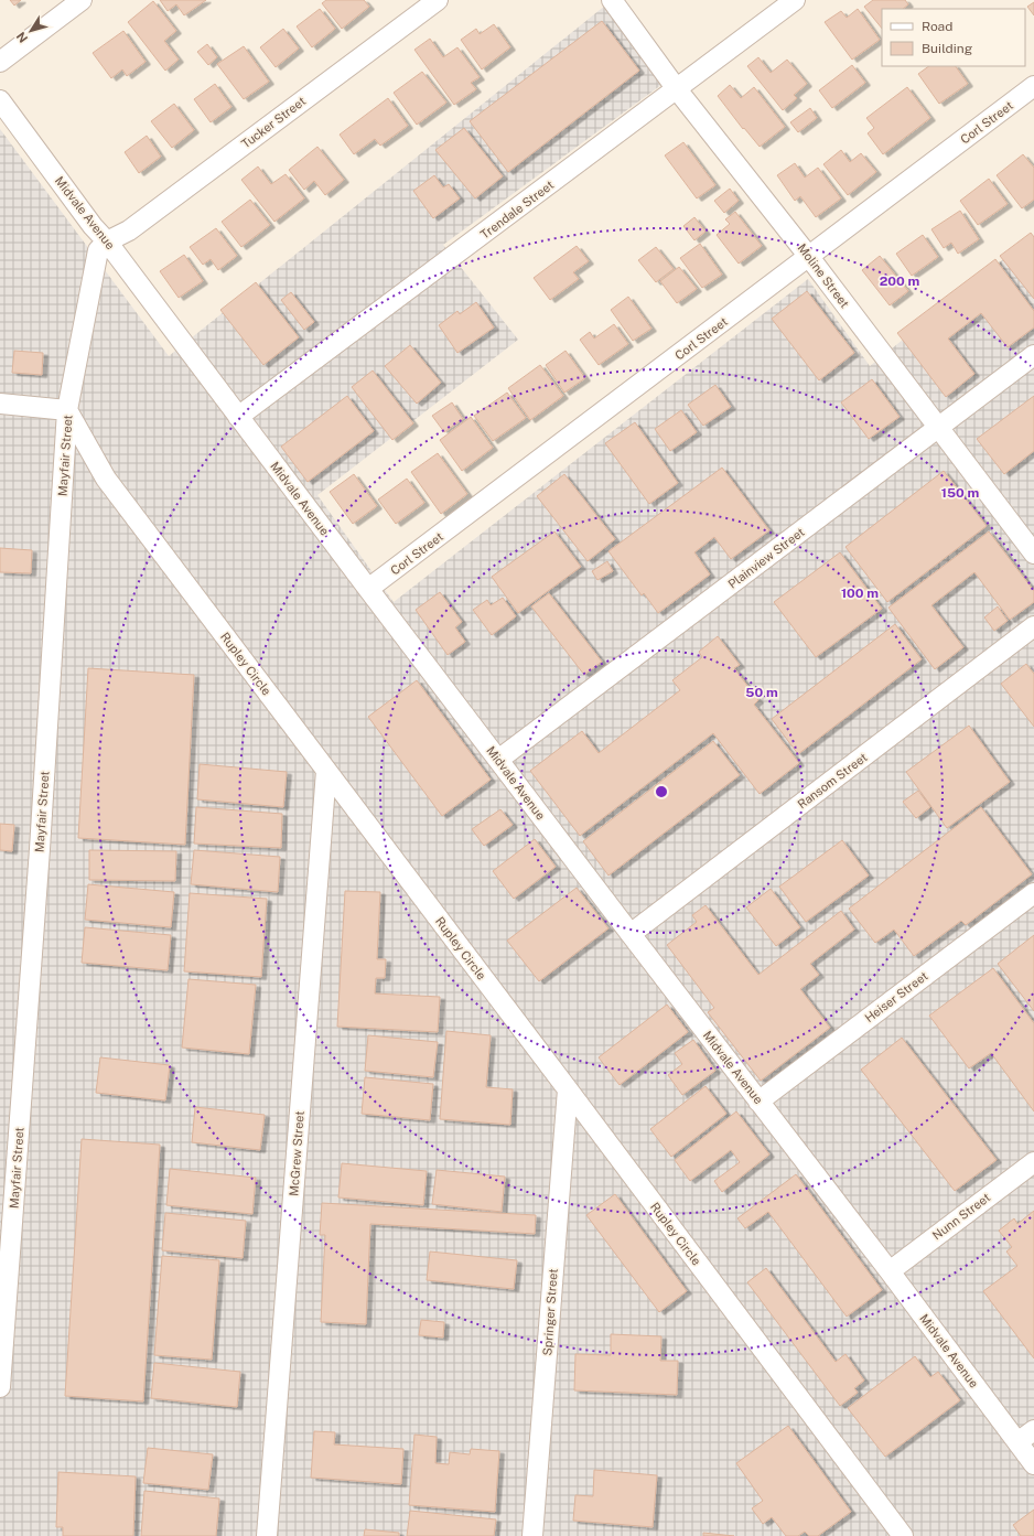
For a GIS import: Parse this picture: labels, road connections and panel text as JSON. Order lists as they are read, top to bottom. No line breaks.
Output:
{"streets":{"street":["Tucker Street","Corl Street","Trendale Street","Midvale Avenue","Moline Street","Mayfair Street","Plainview Street","Rupley Circle","Ransom Street","Heiser Street","McGrew Street","Nunn Street","Springer Street"]},"crossings":[["Tucker Street","Midvale Avenue"],["Tucker Street","Mayfair Street"],["Corl Street","Midvale Avenue"],["Corl Street","Moline Street"],["Trendale Street","Midvale Avenue"],["Trendale Street","Moline Street"],["Midvale Avenue","Mayfair Street"],["Midvale Avenue","Plainview Street"],["Midvale Avenue","Ransom Street"],["Midvale Avenue","Heiser Street"],["Midvale Avenue","Nunn Street"],["Moline Street","Plainview Street"],["Mayfair Street","Rupley Circle"],["Rupley Circle","McGrew Street"],["Rupley Circle","Springer Street"]],"legend":["Road","Building"],"north":"bottom left","rings":["200 m","150 m","100 m","50 m"]}
